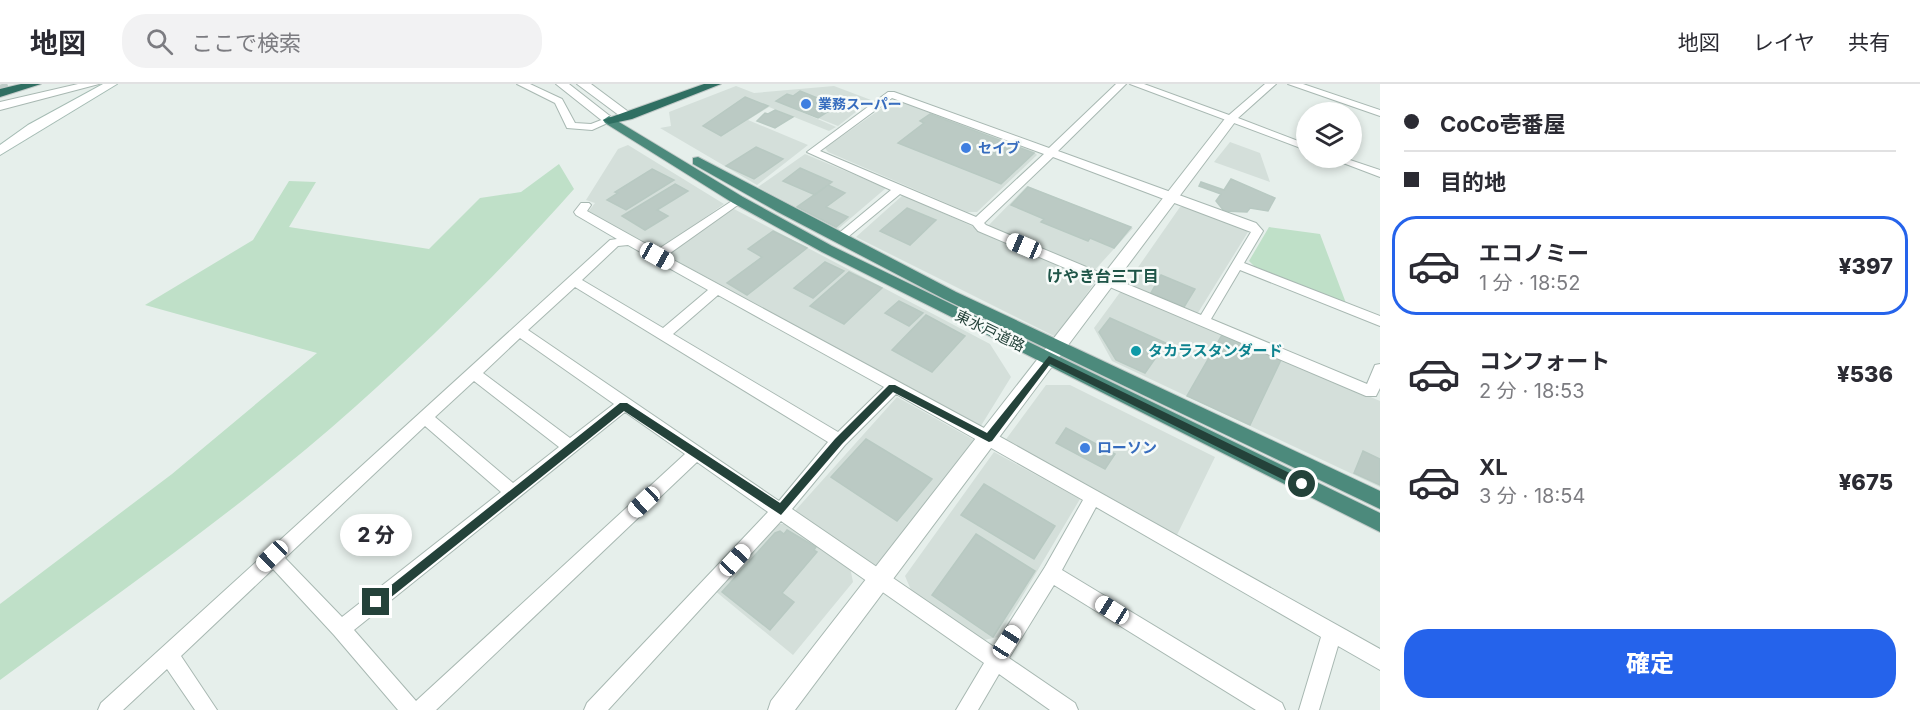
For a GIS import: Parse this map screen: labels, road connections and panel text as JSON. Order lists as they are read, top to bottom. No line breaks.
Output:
{"streets":{"highway":["東水戸道路"]},"districts":["けやき台三丁目"],"places":["業務スーパー","セイブ","タカラスタンダード","ローソン"],"page":{"header":"地図","search":"ここで検索","nav":["地図","レイヤ","共有"],"banner":["CoCo壱番屋","目的地"],"list":[{"name":"エコノミー","note":"1 分 · 18:52","value":"¥397"},{"name":"コンフォート","note":"2 分 · 18:53","value":"¥536"},{"name":"XL","note":"3 分 · 18:54","value":"¥675"}],"bubble":"2 分","buttons":"確定"}}
